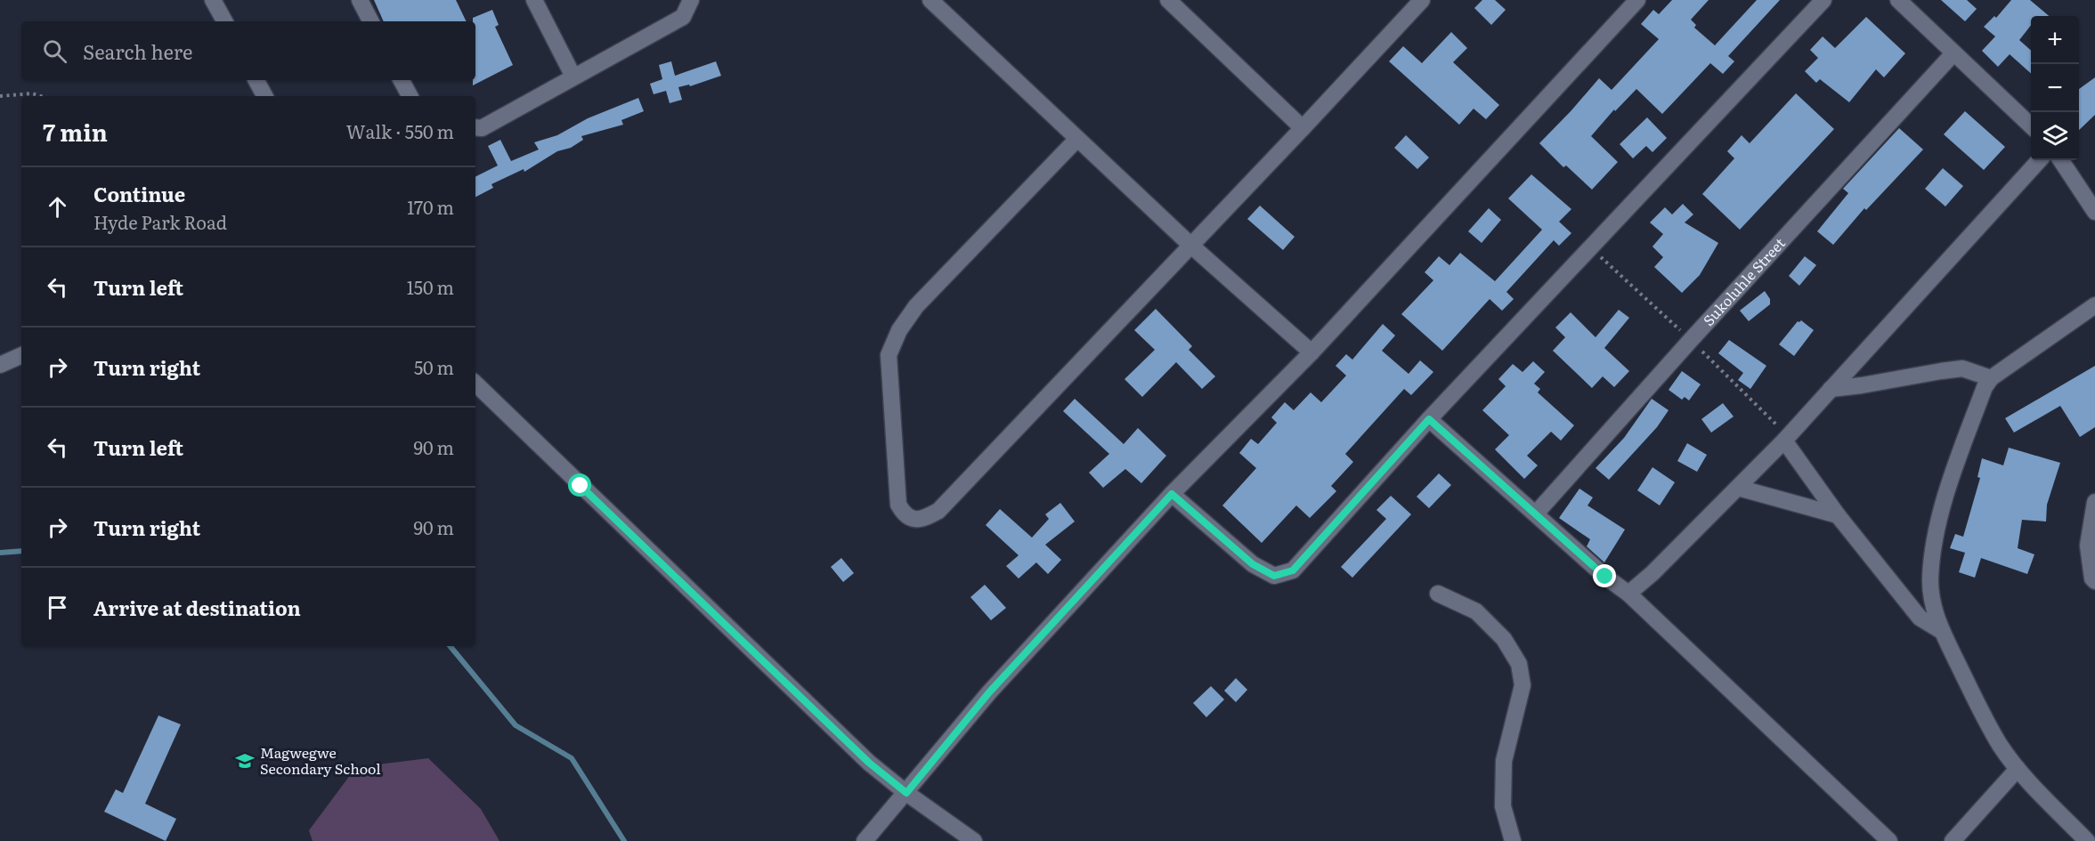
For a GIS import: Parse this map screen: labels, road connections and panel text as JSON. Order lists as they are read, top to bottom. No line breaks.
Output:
{"streets":{"street":["Sukoluhle Street"]},"places":{"school or university":["Magwegwe Secondary School"]},"page":{"map_buttons":["+","−"],"search":"Search here","heading":["7 min","Walk · 550 m"],"list":[["Continue","Hyde Park Road","170 m"],["Turn left","150 m"],["Turn right","50 m"],["Turn left","90 m"],["Turn right","90 m"],"Arrive at destination"]}}
